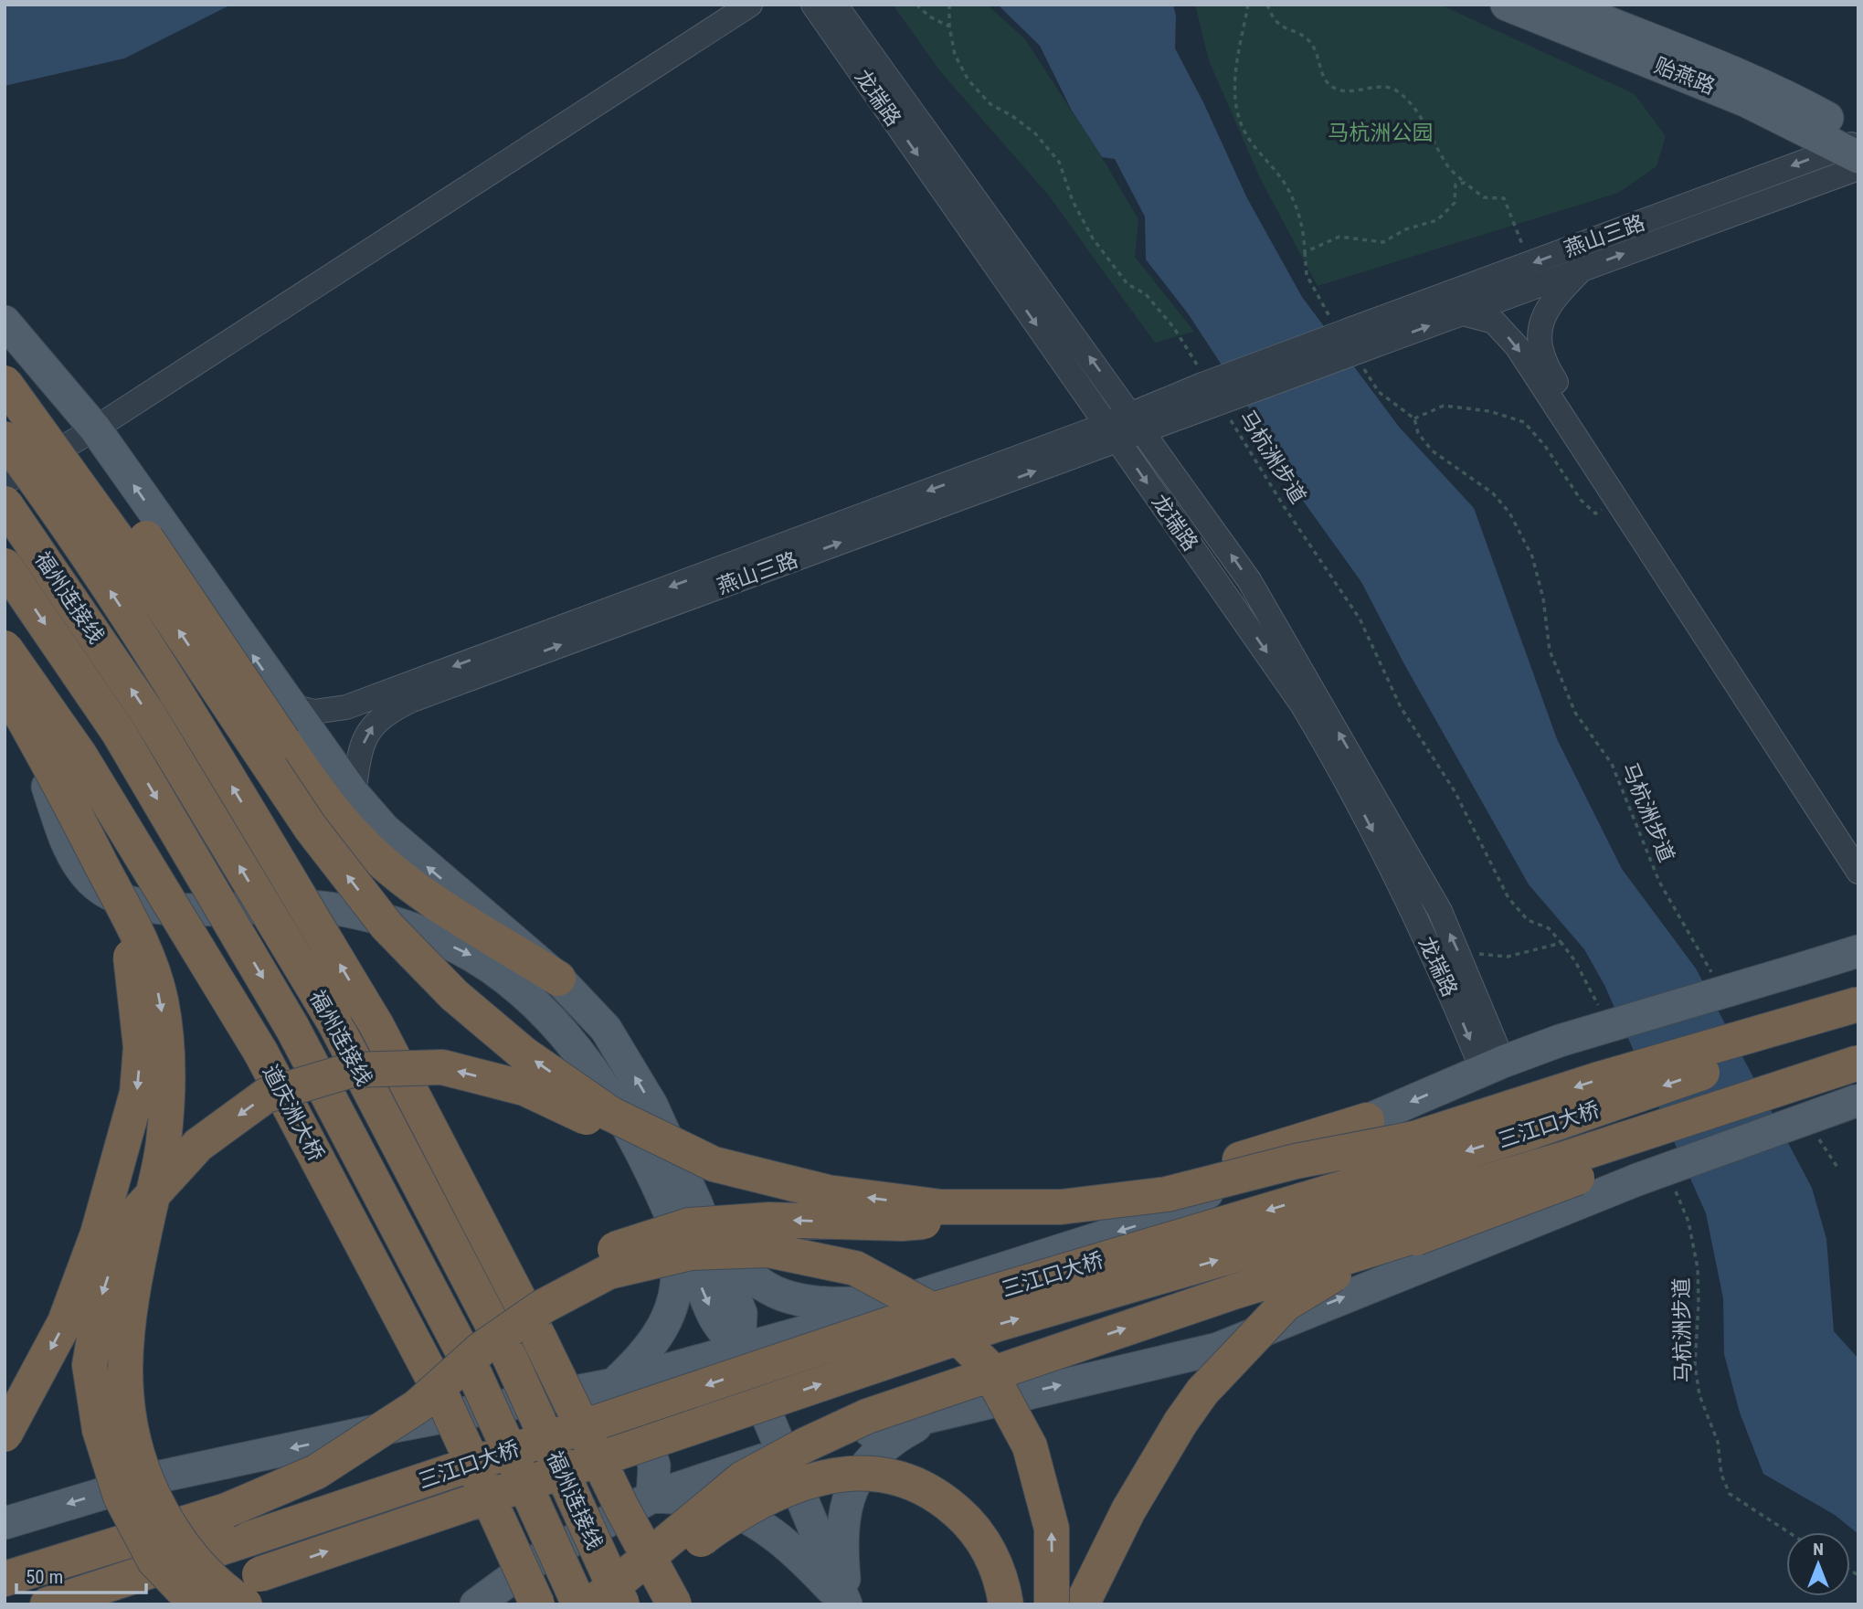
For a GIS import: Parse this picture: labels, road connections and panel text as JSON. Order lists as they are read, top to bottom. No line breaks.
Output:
{"streets":{"highway":["福州连接线","道庆洲大桥","三江口大桥"],"main road":["贻燕路"],"street":["龙瑞路","燕山三路"],"path":["马杭洲步道"]},"crossings":[["贻燕路","燕山三路"],["龙瑞路","燕山三路"],["燕山三路","马杭洲步道"]],"parks":["马杭洲公园"],"scale_bar":"50 m","north":"top"}
